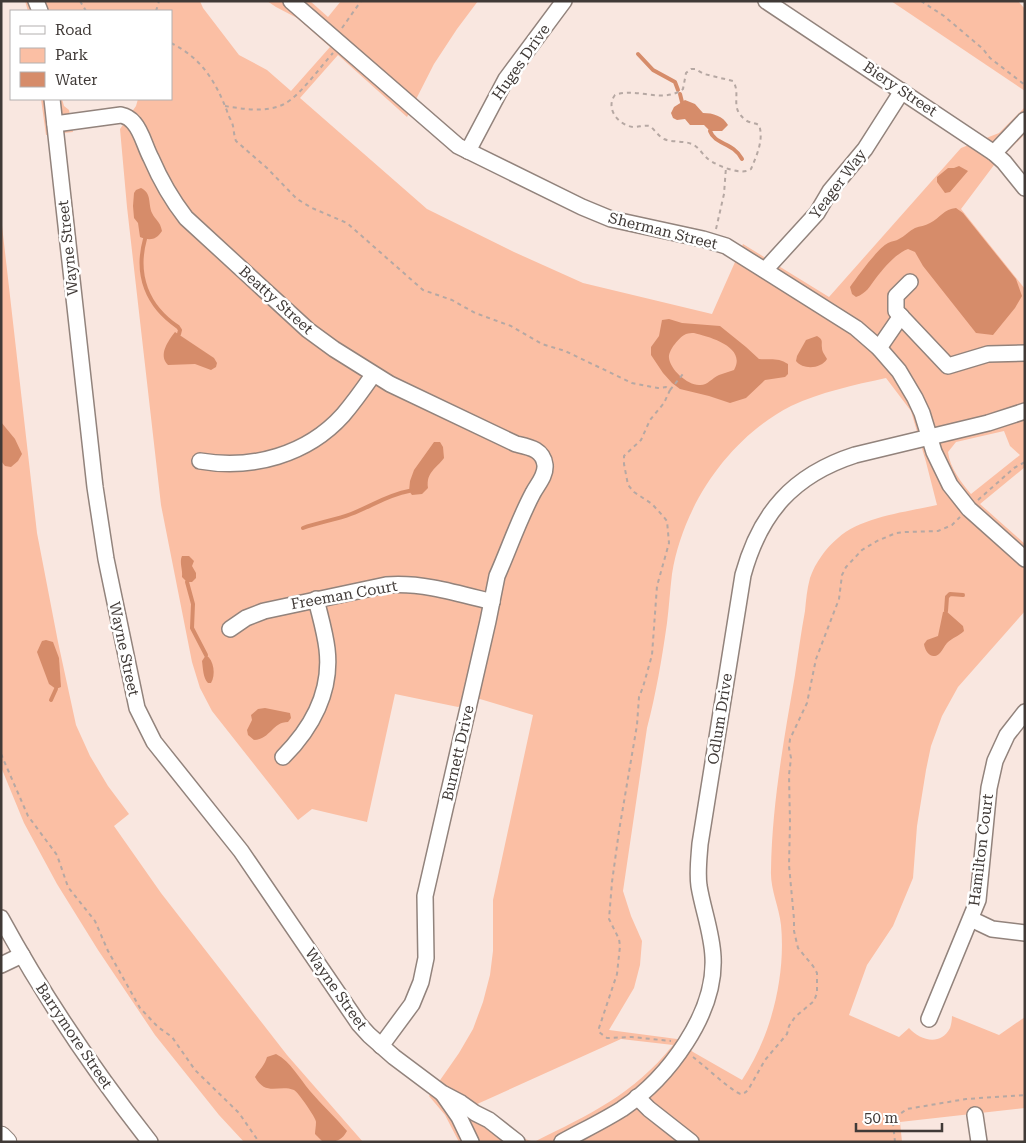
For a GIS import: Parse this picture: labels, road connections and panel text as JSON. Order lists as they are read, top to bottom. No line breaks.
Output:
{"streets":{"street":["Huges Drive","Biery Street","Yeager Way","Sherman Street","Wayne Street","Beatty Street","Freeman Court","Odlum Drive","Burnett Drive","Hamilton Court","Barrymore Street"]},"crossings":[["Huges Drive","Sherman Street"],["Biery Street","Yeager Way"],["Yeager Way","Sherman Street"],["Sherman Street","Odlum Drive"],["Wayne Street","Beatty Street"],["Wayne Street","Burnett Drive"],["Beatty Street","Burnett Drive"],["Freeman Court","Burnett Drive"]],"legend":["Road","Park","Water"],"scale_bar":"50 m"}
